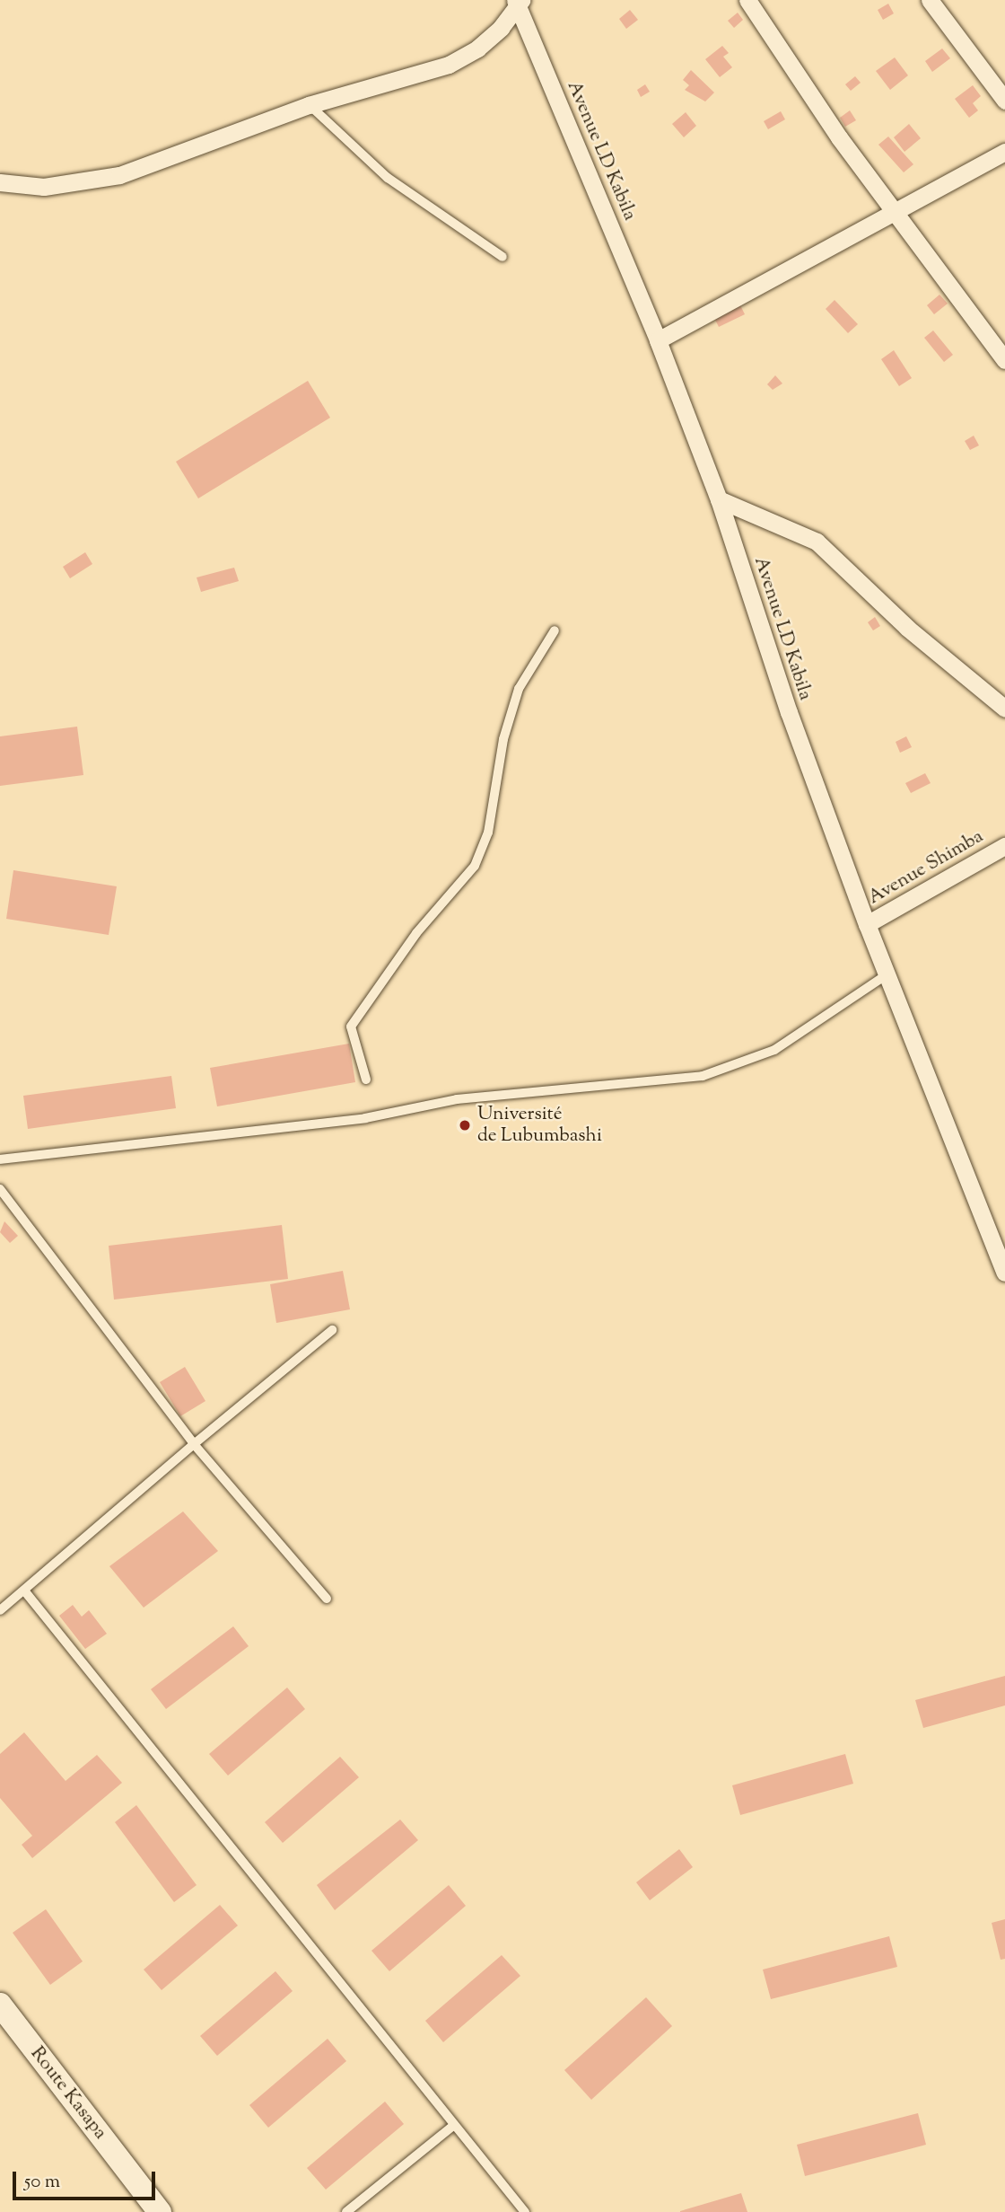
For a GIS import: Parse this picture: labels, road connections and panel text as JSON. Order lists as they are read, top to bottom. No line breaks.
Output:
{"streets":{"main road":["Route Kasapa"],"street":["Avenue LD Kabila","Avenue Shimba"]},"crossings":[["Avenue LD Kabila","Avenue Shimba"]],"places":["Université de Lubumbashi"],"scale_bar":"50 m"}
